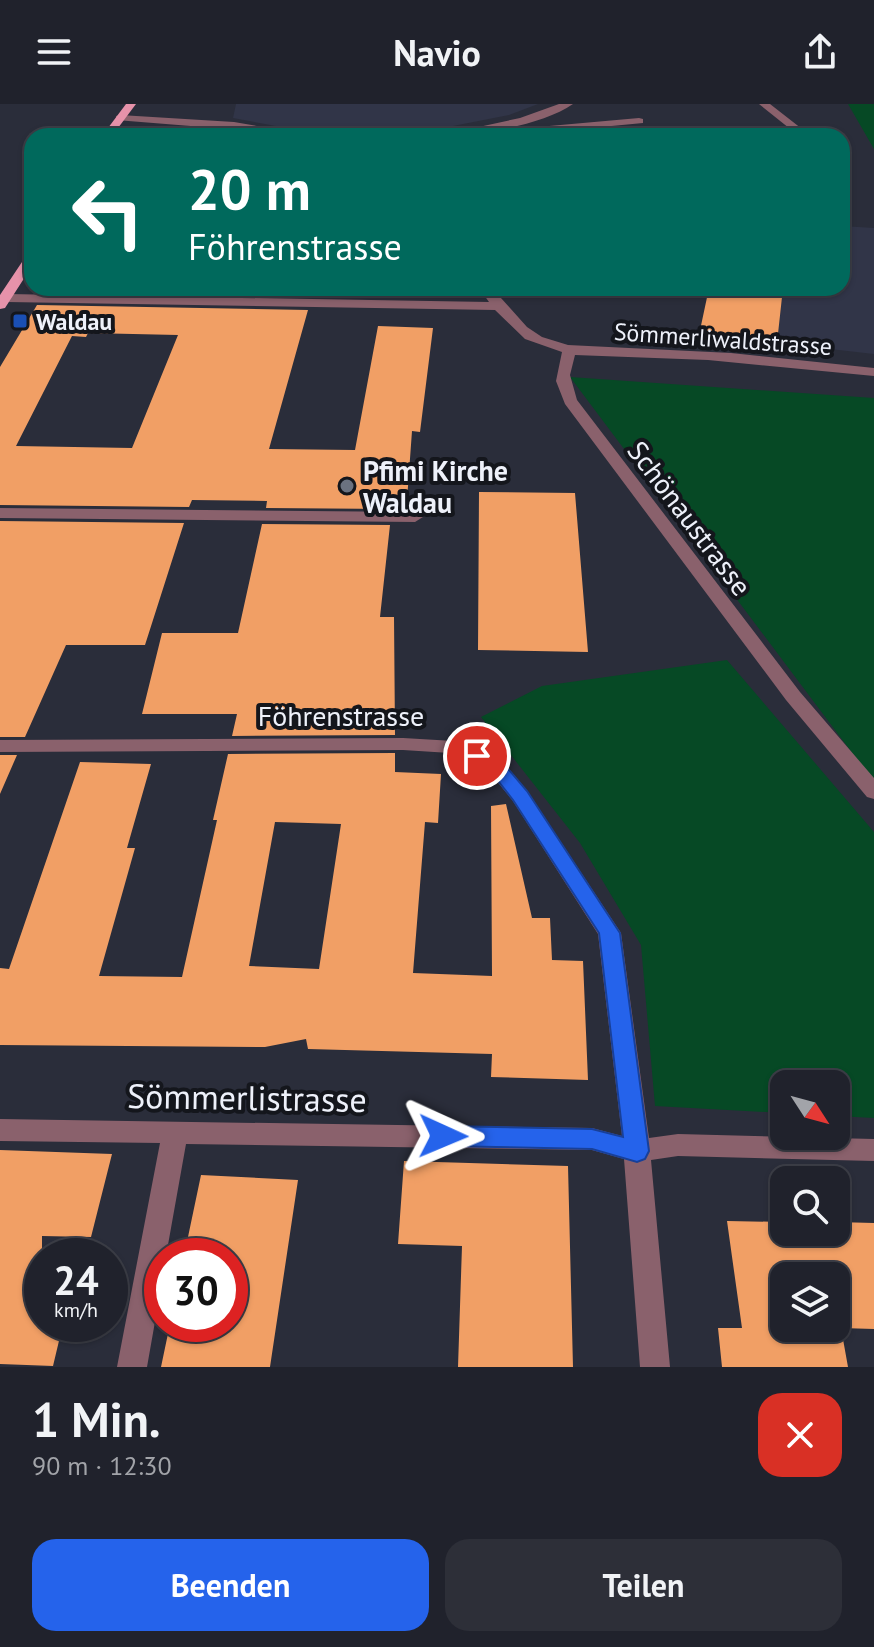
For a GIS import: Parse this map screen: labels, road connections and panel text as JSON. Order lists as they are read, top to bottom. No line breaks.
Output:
{"streets":{"street":["Sömmerliwaldstrasse","Schönaustrasse","Föhrenstrasse","Sömmerlistrasse"]},"crossings":[["Sömmerliwaldstrasse","Schönaustrasse"],["Föhrenstrasse","Sömmerlistrasse"]],"places":{"transit":["Waldau"],"other":["Pfimi Kirche Waldau"]},"north":"bottom right","page":{"header":"Navio","turn":["20 m","Föhrenstrasse"],"speed":"24 km/h","limit":"30","heading":["1 Min.","90 m · 12:30"],"buttons":["Beenden","Teilen"]}}
